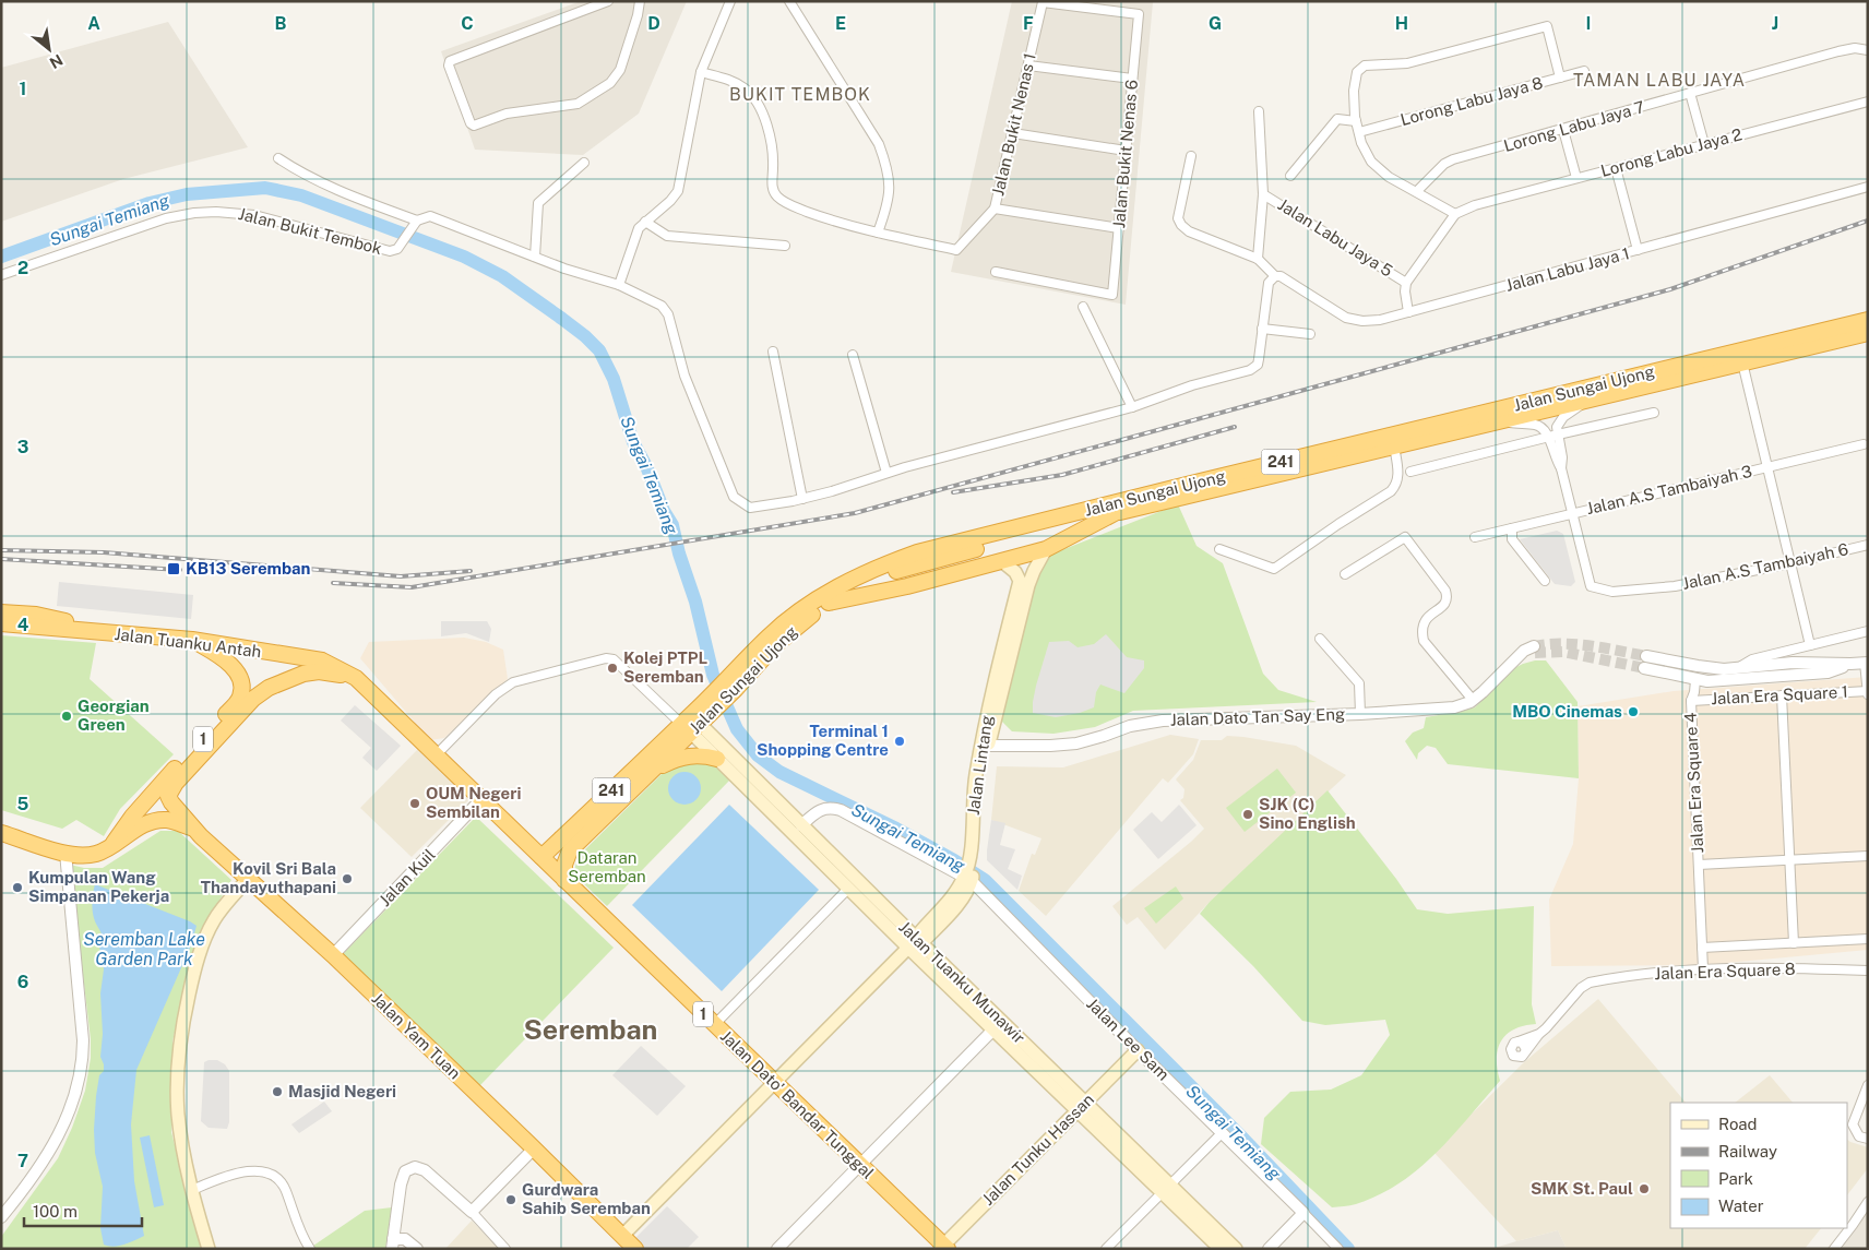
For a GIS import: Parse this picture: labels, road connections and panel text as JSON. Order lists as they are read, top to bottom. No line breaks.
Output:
{"streets":{"highway":["Jalan Sungai Ujong","241","Jalan Tuanku Antah","1","Jalan Yam Tuan","Jalan Dato' Bandar Tunggal"],"main road":["Jalan Lintang","Jalan Tuanku Munawir","Jalan Tunku Hassan"],"street":["Lorong Labu Jaya 8","Jalan Bukit Nenas 1","Lorong Labu Jaya 7","Lorong Labu Jaya 2","Jalan Bukit Nenas 6","Jalan Bukit Tembok","Jalan Labu Jaya 5","Jalan Labu Jaya 1","Jalan A.S Tambaiyah 3","Jalan A.S Tambaiyah 6","Jalan Era Square 1","Jalan Dato Tan Say Eng","Jalan Era Square 4","Jalan Kuil","Jalan Era Square 8","Jalan Lee Sam"]},"crossings":[["Jalan Bukit Nenas 1","Jalan Bukit Nenas 6"],["Jalan Sungai Ujong","Jalan Tuanku Munawir"],["Jalan Sungai Ujong","Jalan Dato' Bandar Tunggal"],["Jalan A.S Tambaiyah 3","Jalan A.S Tambaiyah 6"],["Jalan Tuanku Antah","1"],["Jalan Tuanku Antah","Jalan Dato' Bandar Tunggal"],["Jalan Era Square 1","Jalan Era Square 4"],["Jalan Dato Tan Say Eng","Jalan Lintang"],["1","Jalan Yam Tuan"],["1","Jalan Dato' Bandar Tunggal"],["Jalan Lintang","Jalan Tuanku Munawir"],["Jalan Lintang","Jalan Yam Tuan"],["Jalan Lintang","Jalan Lee Sam"],["Jalan Lintang","Jalan Dato' Bandar Tunggal"],["Jalan Era Square 4","Jalan Era Square 8"],["Jalan Kuil","Jalan Yam Tuan"],["Jalan Kuil","Jalan Dato' Bandar Tunggal"],["Jalan Tuanku Munawir","Jalan Lee Sam"],["Jalan Tuanku Munawir","Jalan Tunku Hassan"],["Jalan Lee Sam","Jalan Tunku Hassan"],["Jalan Dato' Bandar Tunggal","Jalan Tunku Hassan"]],"districts":["TAMAN LABU JAYA","BUKIT TEMBOK","Seremban"],"water":["Sungai Temiang","Seremban Lake Garden Park"],"parks":["Dataran Seremban"],"places":{"transit":["KB13 Seremban"],"other":["Kolej PTPL Seremban","MBO Cinemas","Georgian Green","Terminal 1 Shopping Centre","OUM Negeri Sembilan","SJK (C) Sino English","Kovil Sri Bala Thandayuthapani","Kumpulan Wang Simpanan Pekerja","Masjid Negeri","SMK St. Paul","Gurdwara Sahib Seremban"]},"legend":["Road","Railway","Park","Water"],"scale_bar":"100 m","north":"bottom right","grid":{"columns":["A","B","C","D","E","F","G","H","I","J"],"rows":["1","2","3","4","5","6","7"]}}
